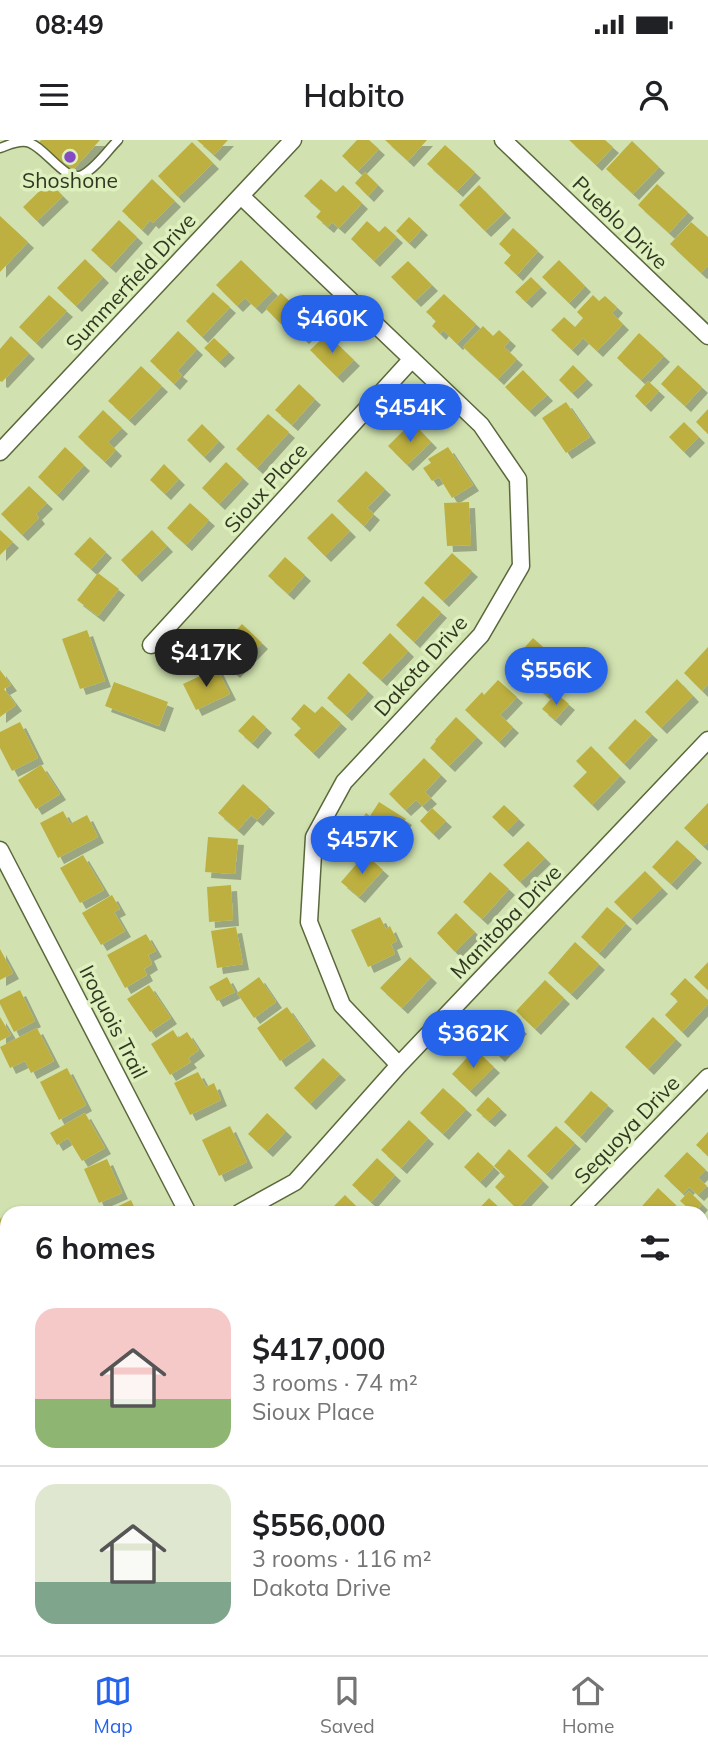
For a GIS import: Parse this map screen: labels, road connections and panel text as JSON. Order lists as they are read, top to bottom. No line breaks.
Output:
{"streets":{"street":["Pueblo Drive","Summerfield Drive","Sioux Place","Dakota Drive","Manitoba Drive","Iroquois Trail","Sequoya Drive"]},"crossings":[["Summerfield Drive","Dakota Drive"],["Sioux Place","Dakota Drive"],["Dakota Drive","Manitoba Drive"]],"places":["Shoshone"],"page":{"status":"08:49","header":"Habito","price":["$460K","$454K","$417K","$556K","$457K","$362K"],"heading":"6 homes","list":[{"name":"$417,000","note":"3 rooms · 74 m² · Sioux Place"},{"name":"$556,000","note":"3 rooms · 116 m² · Dakota Drive"}],"tabs":["Map","Saved","Home"]}}
